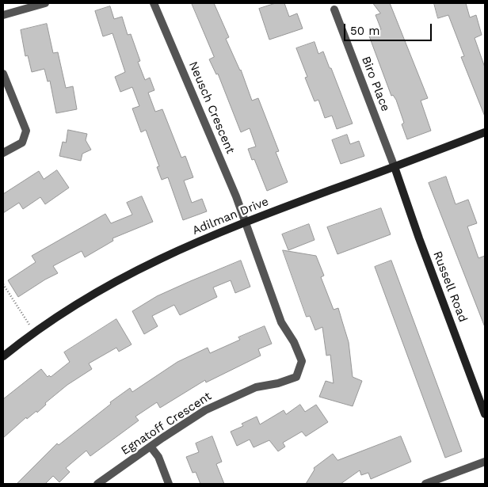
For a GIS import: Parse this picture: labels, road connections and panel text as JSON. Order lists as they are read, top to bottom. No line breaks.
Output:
{"streets":{"street":["Biro Place","Neusch Crescent","Adilman Drive","Russell Road","Egnatoff Crescent"]},"crossings":[["Biro Place","Adilman Drive"],["Biro Place","Russell Road"],["Neusch Crescent","Adilman Drive"],["Neusch Crescent","Egnatoff Crescent"],["Adilman Drive","Russell Road"],["Adilman Drive","Egnatoff Crescent"]],"scale_bar":"50 m"}
